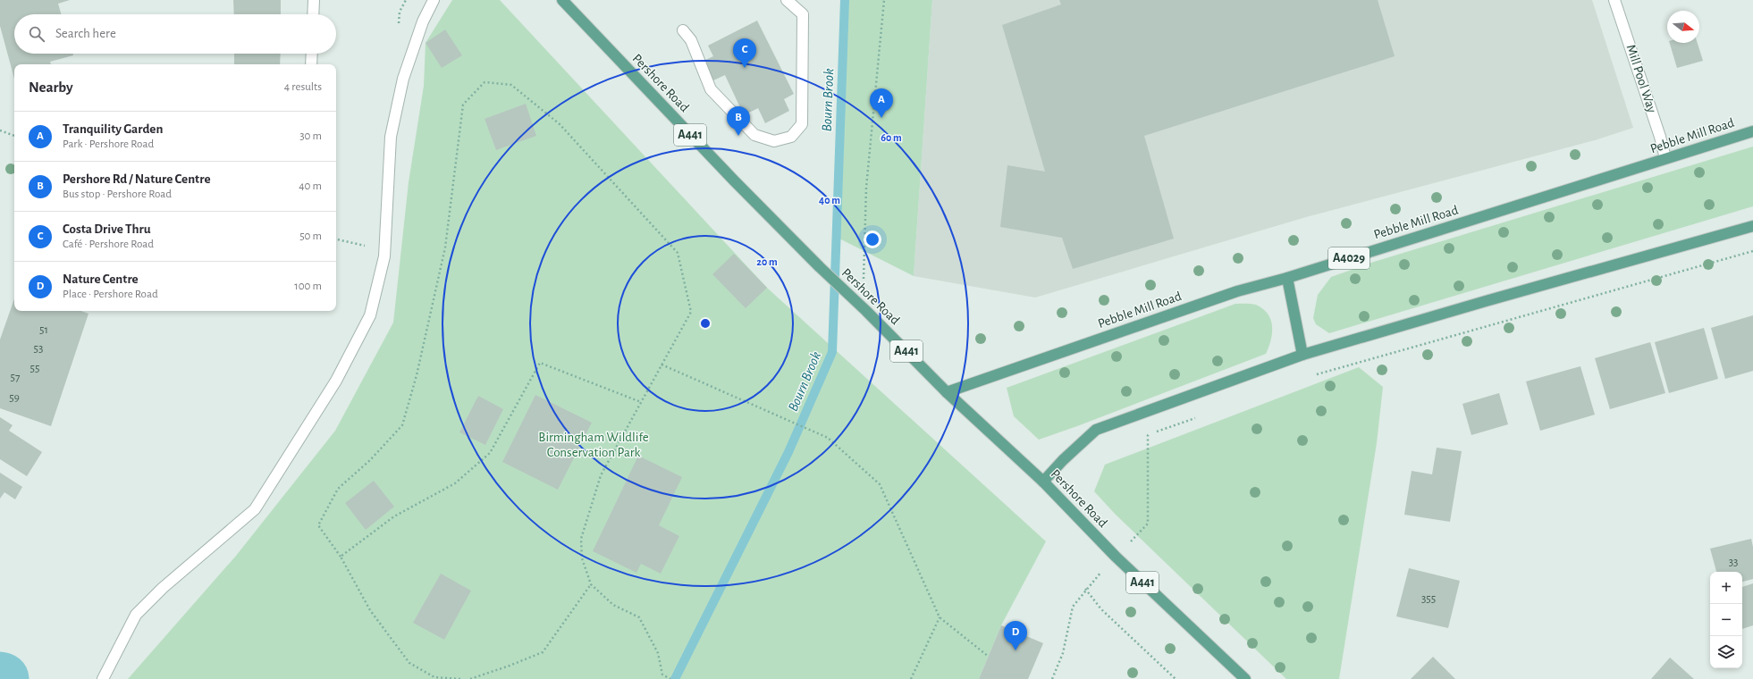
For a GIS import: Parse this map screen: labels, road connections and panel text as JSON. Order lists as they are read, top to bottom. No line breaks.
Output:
{"streets":{"main road":["Pershore Road","A441","Pebble Mill Road","A4029"],"street":["Mill Pool Way"]},"crossings":[["Mill Pool Way","Pebble Mill Road"],["Pershore Road","Pebble Mill Road"]],"water":["Bourn Brook"],"parks":["Birmingham Wildlife Conservation Park"],"house_numbers":["51","53","55","57","59","33","355"],"north":"right","page":{"search":"Search here","pins":["C","A","B","D"],"heading":["Nearby","4 results"],"list":[{"mark":"A","name":"Tranquility Garden","note":"Park · Pershore Road","value":"30 m"},{"mark":"B","name":"Pershore Rd / Nature Centre","note":"Bus stop · Pershore Road","value":"40 m"},{"mark":"C","name":"Costa Drive Thru","note":"Café · Pershore Road","value":"50 m"},{"mark":"D","name":"Nature Centre","note":"Place · Pershore Road","value":"100 m"}],"map_buttons":["+","−"]},"rings":["60 m","40 m","20 m"]}
